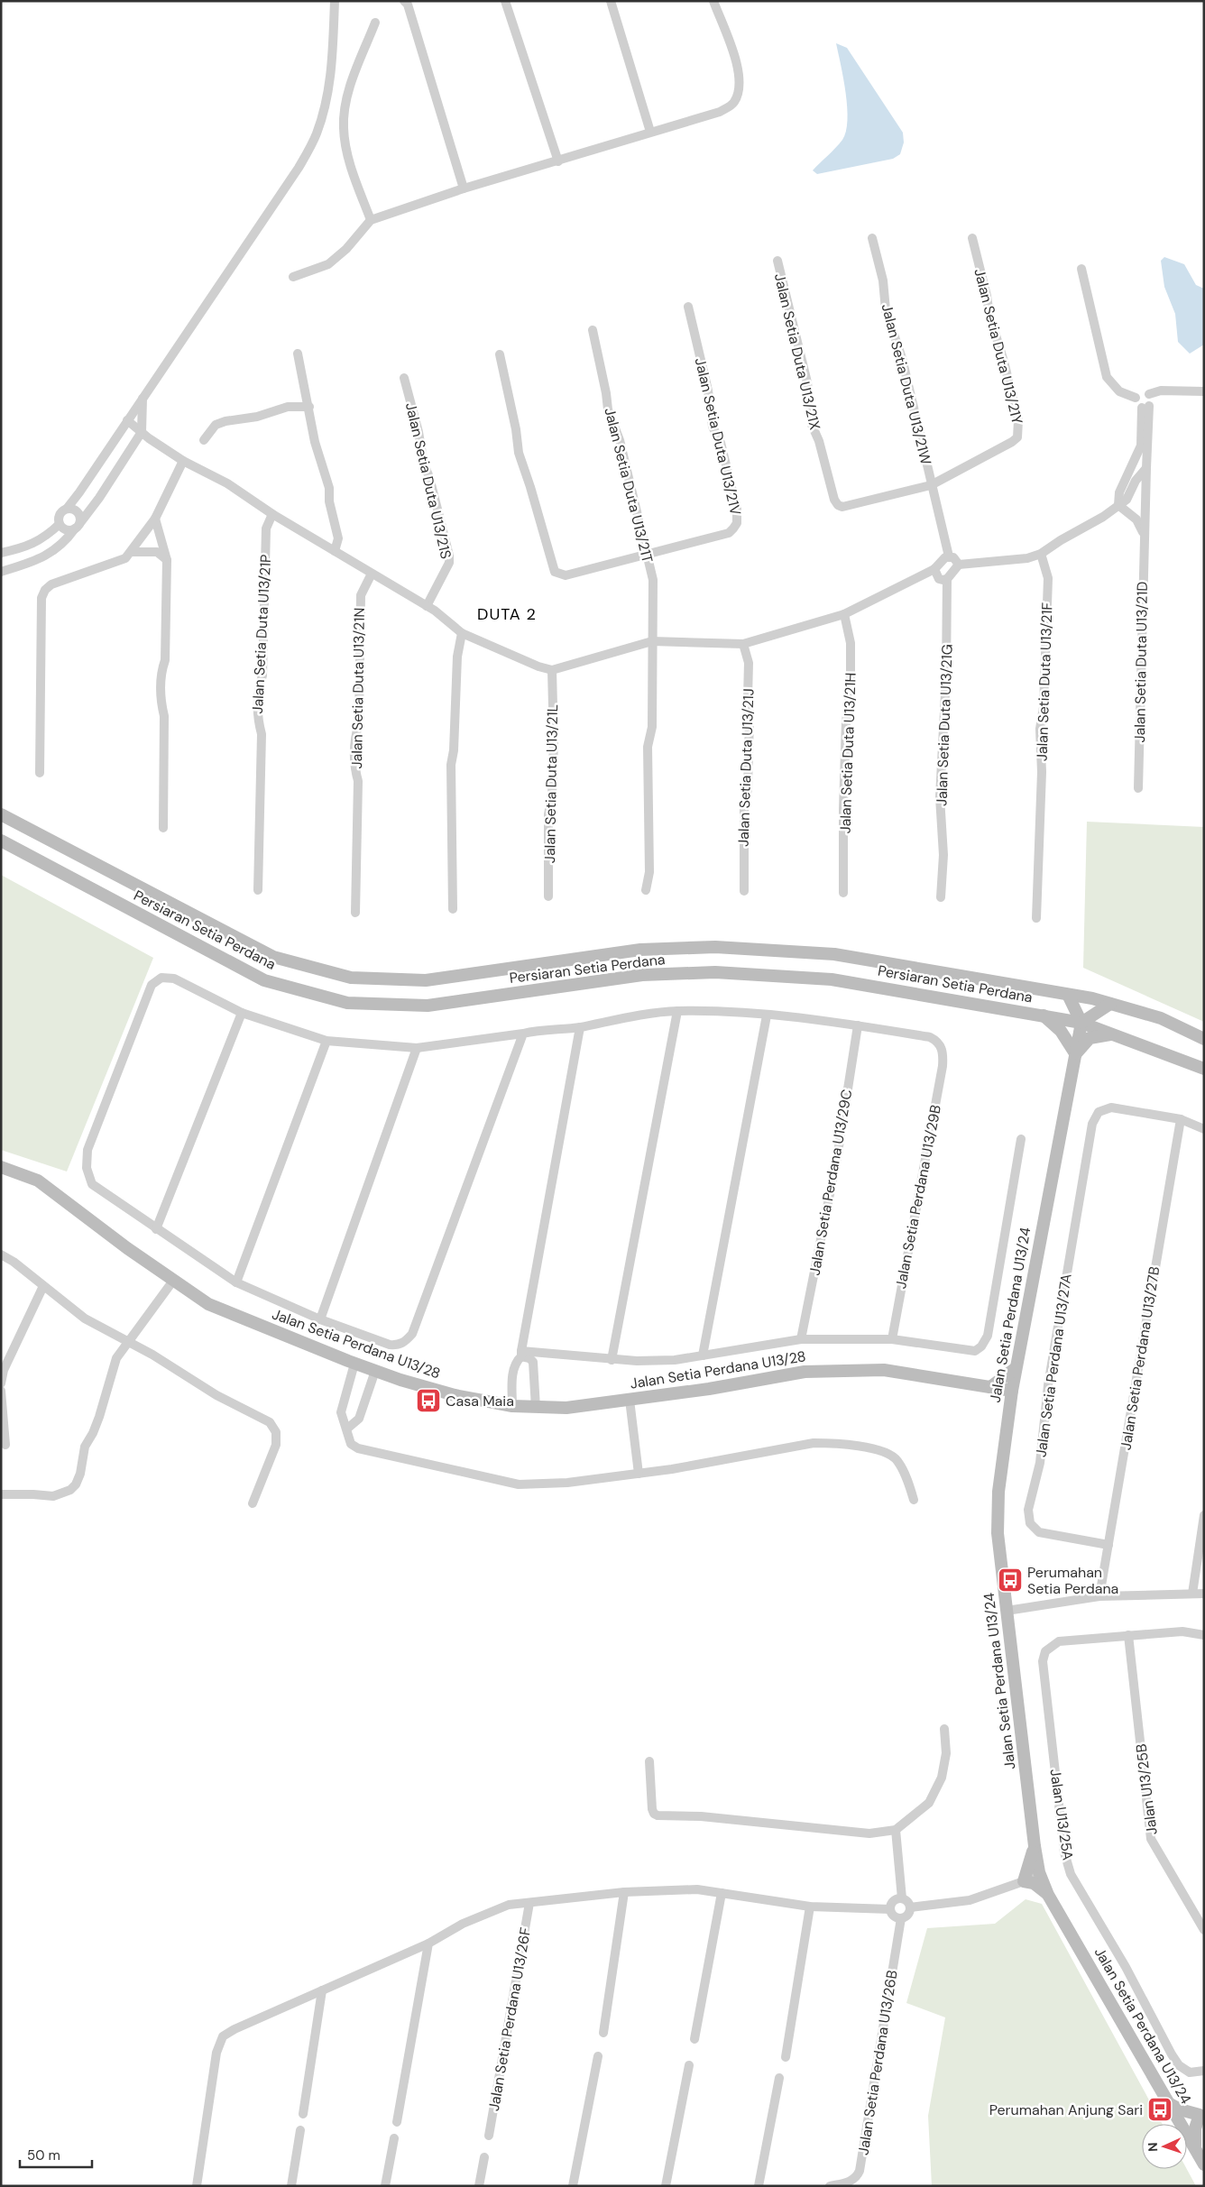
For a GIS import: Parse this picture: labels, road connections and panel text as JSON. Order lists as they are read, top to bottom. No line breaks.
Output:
{"streets":{"main road":["Persiaran Setia Perdana","Jalan Setia Perdana U13/24","Jalan Setia Perdana U13/28"],"street":["Jalan Setia Duta U13/21Y","Jalan Setia Duta U13/21X","Jalan Setia Duta U13/21W","Jalan Setia Duta U13/21V","Jalan Setia Duta U13/21S","Jalan Setia Duta U13/21T","Jalan Setia Duta U13/21P","Jalan Setia Duta U13/21D","Jalan Setia Duta U13/21F","Jalan Setia Duta U13/21N","Jalan Setia Duta U13/21G","Jalan Setia Duta U13/21H","Jalan Setia Duta U13/21J","Jalan Setia Duta U13/21L","Jalan Setia Perdana U13/29C","Jalan Setia Perdana U13/29B","Jalan Setia Perdana U13/27B","Jalan Setia Perdana U13/27A","Jalan U13/25B","Jalan U13/25A","Jalan Setia Perdana U13/26F","Jalan Setia Perdana U13/26B"]},"crossings":[["Jalan Setia Duta U13/21Y","Jalan Setia Duta U13/21X"],["Jalan Setia Duta U13/21Y","Jalan Setia Duta U13/21W"],["Jalan Setia Duta U13/21X","Jalan Setia Duta U13/21W"],["Jalan Setia Duta U13/21V","Jalan Setia Duta U13/21T"],["Persiaran Setia Perdana","Jalan Setia Perdana U13/24"],["Jalan Setia Perdana U13/29C","Jalan Setia Perdana U13/29B"],["Jalan Setia Perdana U13/24","Jalan Setia Perdana U13/28"],["Jalan Setia Perdana U13/27B","Jalan Setia Perdana U13/27A"],["Jalan U13/25B","Jalan U13/25A"]],"districts":["DUTA 2"],"places":{"bus stop":["Casa Maia","Perumahan Setia Perdana","Perumahan Anjung Sari"]},"scale_bar":"50 m","north":"left"}
